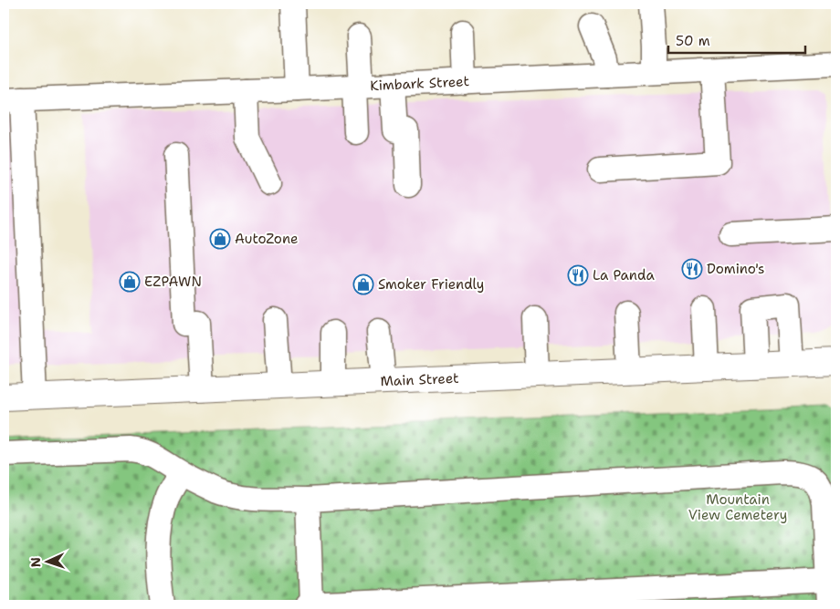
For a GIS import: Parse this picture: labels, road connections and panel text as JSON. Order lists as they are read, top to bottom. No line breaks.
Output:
{"streets":{"highway":["Main Street"],"street":["Kimbark Street"]},"parks":["Mountain View Cemetery"],"places":{"shop":["AutoZone","EZPAWN","Smoker Friendly"],"restaurant":["Domino's","La Panda"]},"scale_bar":"50 m","north":"left"}
